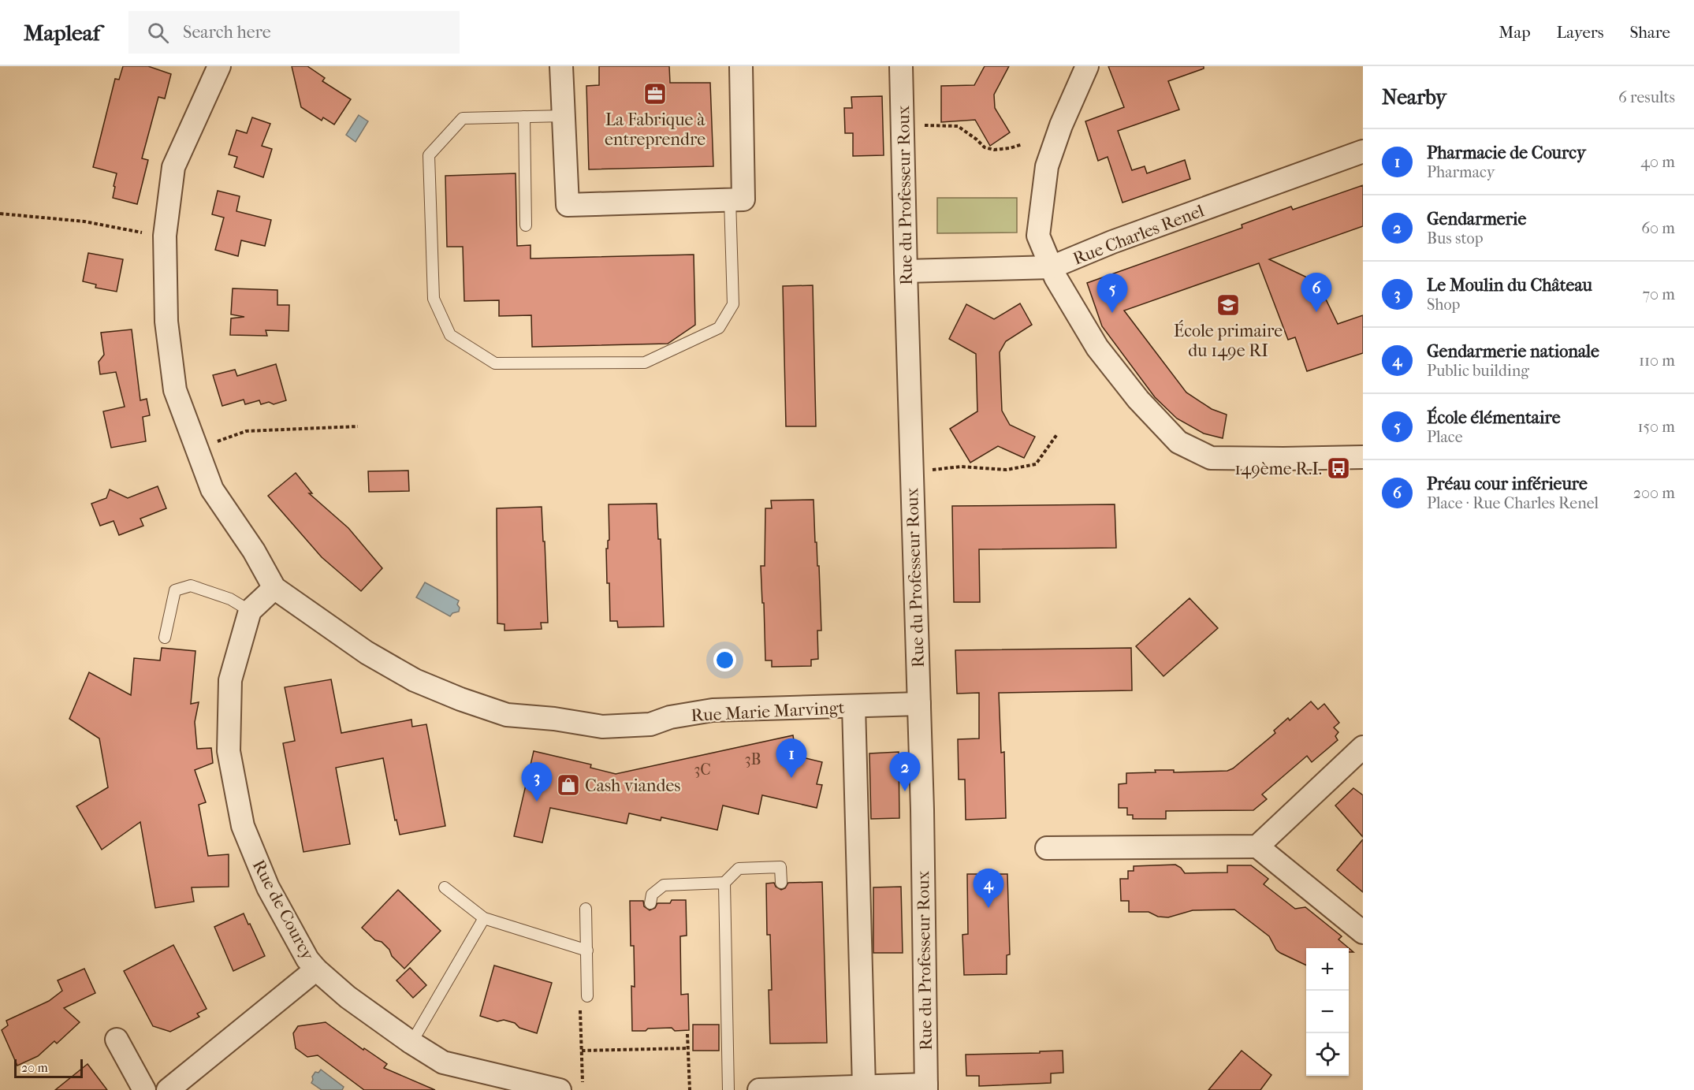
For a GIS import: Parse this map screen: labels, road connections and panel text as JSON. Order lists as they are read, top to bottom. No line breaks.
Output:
{"streets":{"street":["Rue du Professeur Roux","Rue Charles Renel","Rue Marie Marvingt","Rue de Courcy"]},"crossings":[["Rue du Professeur Roux","Rue Charles Renel"],["Rue du Professeur Roux","Rue Marie Marvingt"]],"places":{"office":["La Fabrique à entreprendre"],"school or university":["École primaire du 149e RI"],"bus stop":["149ème R.I."],"shop":["Cash viandes"]},"house_numbers":["3B","3C"],"scale_bar":"20 m","page":{"header":"Mapleaf","search":"Search here","nav":["Map","Layers","Share"],"heading":["Nearby","6 results"],"list":[{"mark":"1","name":"Pharmacie de Courcy","note":"Pharmacy","value":"40 m"},{"mark":"2","name":"Gendarmerie","note":"Bus stop","value":"60 m"},{"mark":"3","name":"Le Moulin du Château","note":"Shop","value":"70 m"},{"mark":"4","name":"Gendarmerie nationale","note":"Public building","value":"110 m"},{"mark":"5","name":"École élémentaire","note":"Place","value":"150 m"},{"mark":"6","name":"Préau cour inférieure","note":"Place · Rue Charles Renel","value":"200 m"}],"pins":["6","5","1","2","3","4"],"map_buttons":["+","−"],"scale":"20 m"}}
